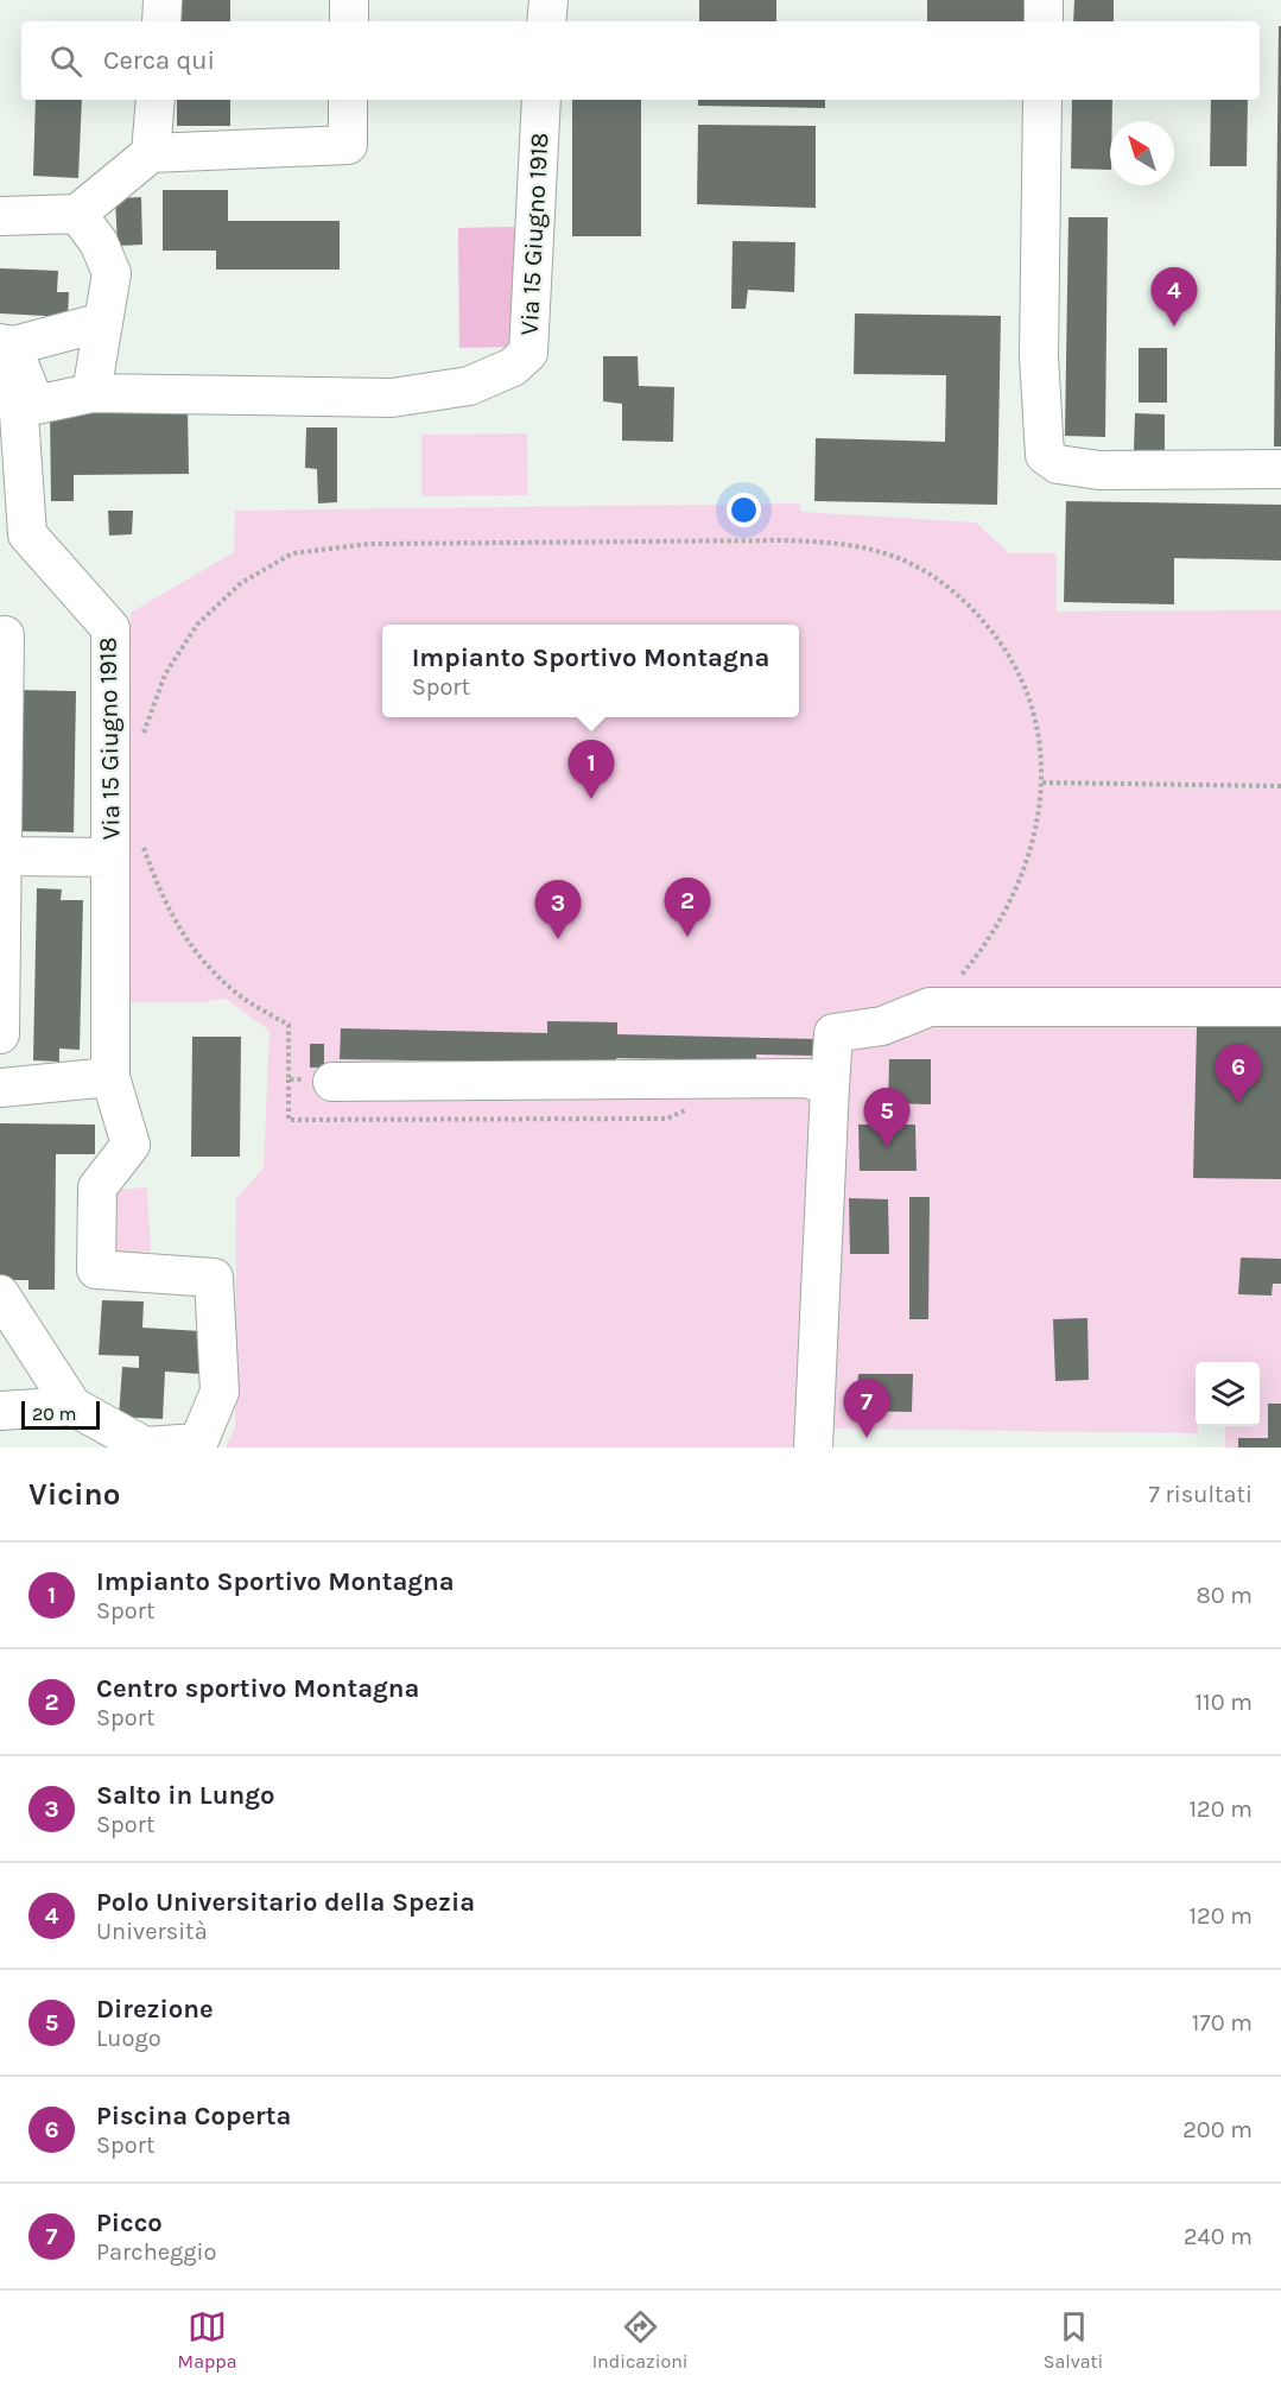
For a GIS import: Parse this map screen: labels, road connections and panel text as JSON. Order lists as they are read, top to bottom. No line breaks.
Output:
{"streets":{"street":["Via 15 Giugno 1918"]},"scale_bar":"20 m","north":"top left","page":{"search":"Cerca qui","pins":["4","1","2","3","6","5","7"],"popup":["Impianto Sportivo Montagna","Sport"],"scale":"20 m","heading":["Vicino","7 risultati"],"list":[{"mark":"1","name":"Impianto Sportivo Montagna","note":"Sport","value":"80 m"},{"mark":"2","name":"Centro sportivo Montagna","note":"Sport","value":"110 m"},{"mark":"3","name":"Salto in Lungo","note":"Sport","value":"120 m"},{"mark":"4","name":"Polo Universitario della Spezia","note":"Università","value":"120 m"},{"mark":"5","name":"Direzione","note":"Luogo","value":"170 m"},{"mark":"6","name":"Piscina Coperta","note":"Sport","value":"200 m"},{"mark":"7","name":"Picco","note":"Parcheggio","value":"240 m"}],"nav":["Mappa","Indicazioni","Salvati"]}}
